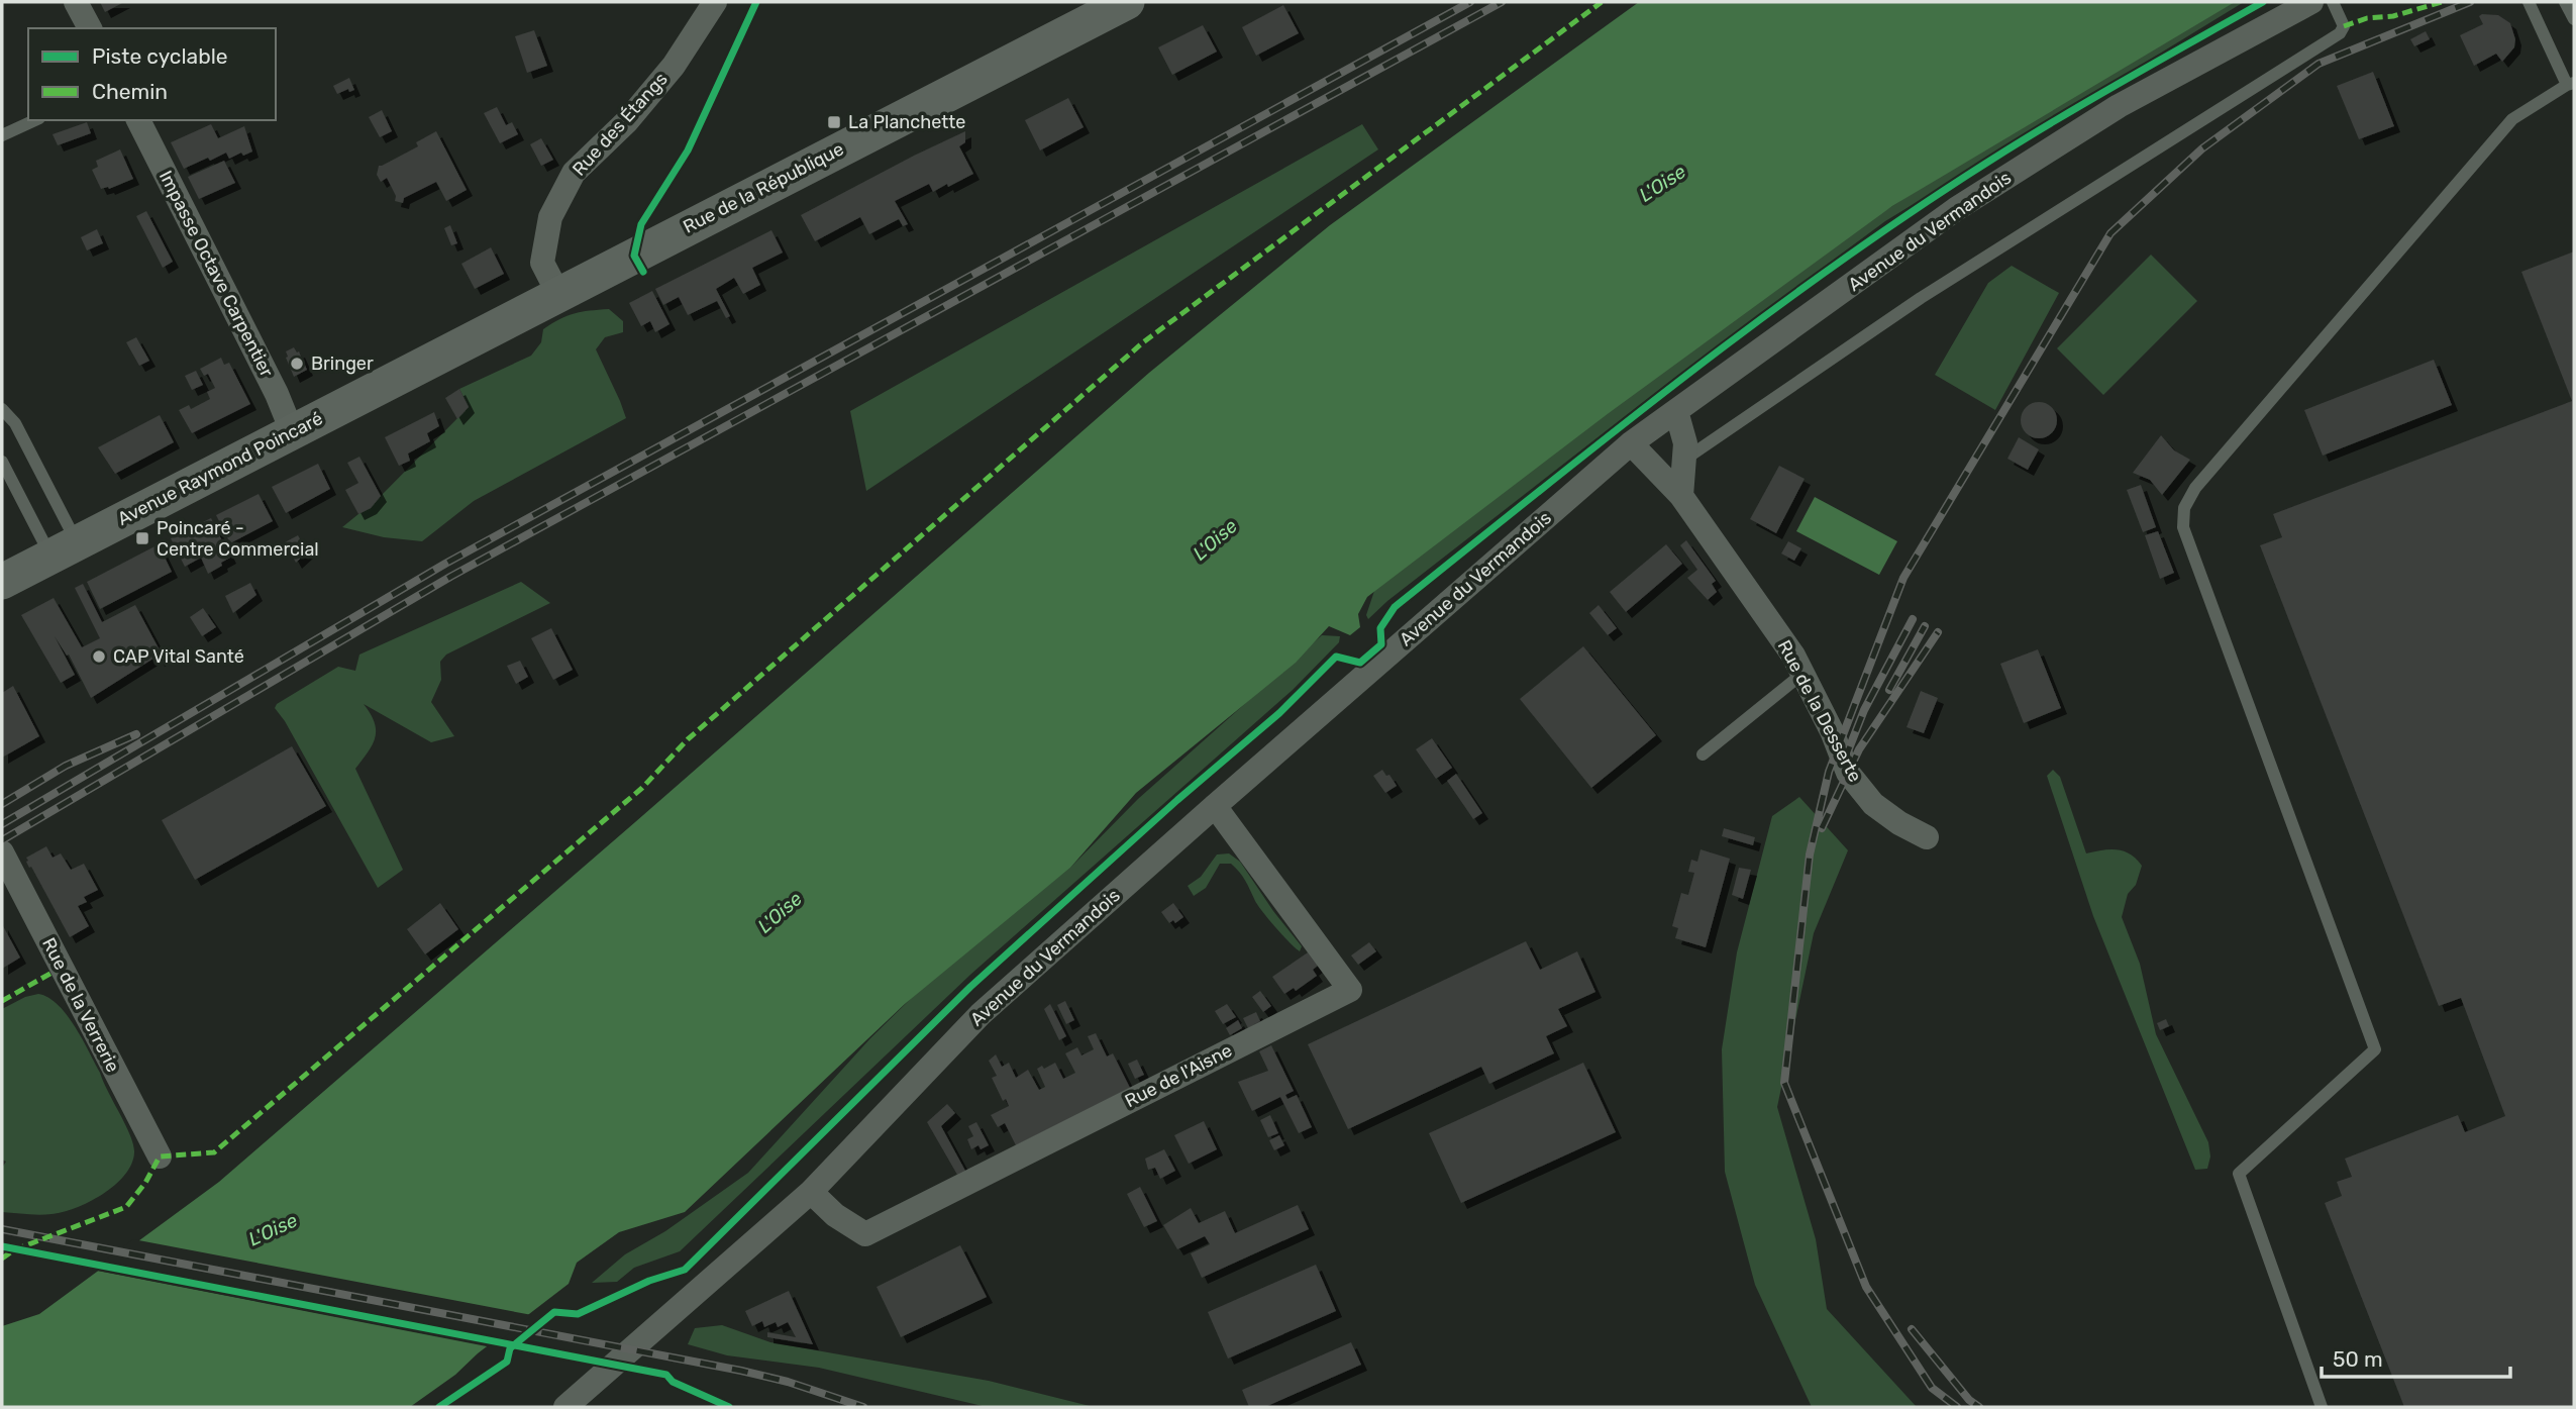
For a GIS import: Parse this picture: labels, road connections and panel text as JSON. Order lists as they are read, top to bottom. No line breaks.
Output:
{"streets":{"main road":["Rue de la République","Avenue Raymond Poincaré"],"street":["Rue des Étangs","Avenue du Vermandois","Impasse Octave Carpentier","Rue de la Desserte","Rue de la Verrerie","Rue de l'Aisne"]},"crossings":[["Rue des Étangs","Rue de la République"],["Rue de la République","Avenue Raymond Poincaré"],["Avenue du Vermandois","Rue de la Desserte"],["Avenue du Vermandois","Rue de l'Aisne"],["Impasse Octave Carpentier","Avenue Raymond Poincaré"]],"water":["L'Oise"],"places":{"transit":["La Planchette","Poincaré - Centre Commercial"],"other":["Bringer","CAP Vital Santé"]},"legend":["Piste cyclable","Chemin"],"scale_bar":"50 m"}
